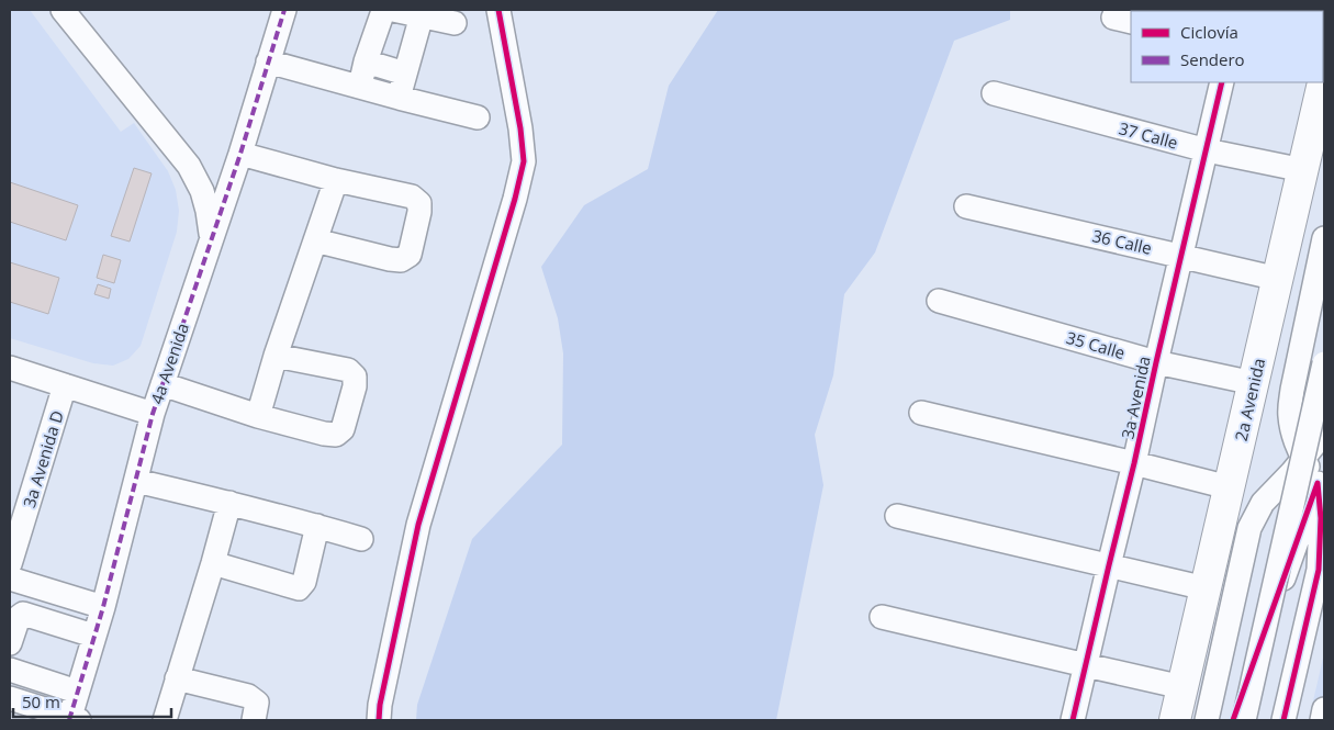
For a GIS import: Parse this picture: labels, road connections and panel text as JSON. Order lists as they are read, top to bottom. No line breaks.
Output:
{"streets":{"main road":["2a Avenida"],"street":["37 Calle","36 Calle","35 Calle","4a Avenida","3a Avenida","3a Avenida D"]},"crossings":[["37 Calle","3a Avenida"],["37 Calle","2a Avenida"],["36 Calle","3a Avenida"],["36 Calle","2a Avenida"],["35 Calle","3a Avenida"],["35 Calle","2a Avenida"]],"legend":["Ciclovía","Sendero"],"scale_bar":"50 m"}
